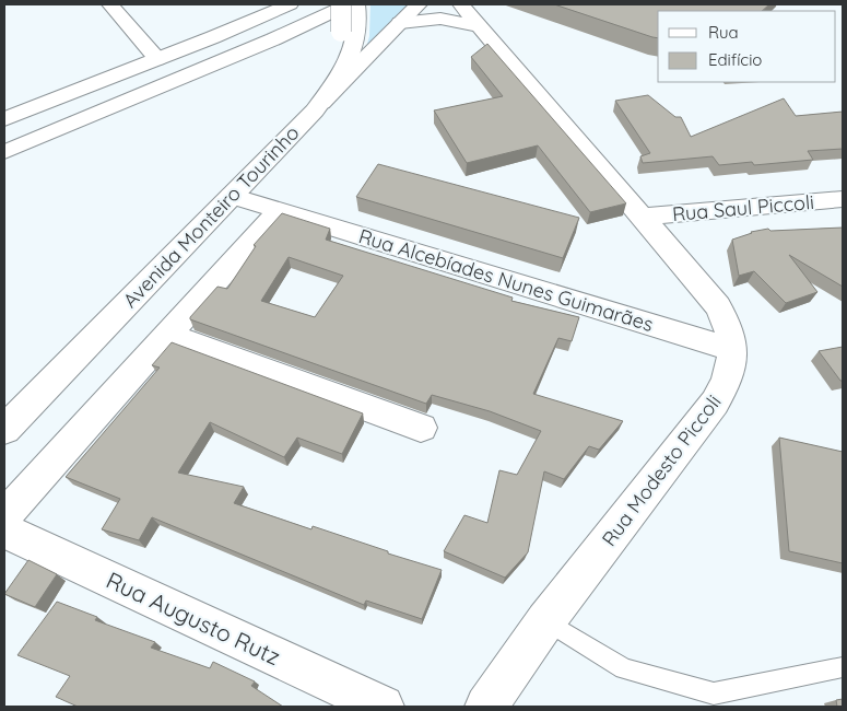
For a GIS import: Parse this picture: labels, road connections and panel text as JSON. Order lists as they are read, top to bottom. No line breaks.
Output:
{"streets":{"main road":["Rua Saul Piccoli","Avenida Monteiro Tourinho","Rua Alcebíades Nunes Guimarães","Rua Modesto Piccoli","Rua Augusto Rutz"]},"crossings":[["Rua Saul Piccoli","Rua Modesto Piccoli"],["Avenida Monteiro Tourinho","Rua Alcebíades Nunes Guimarães"],["Rua Alcebíades Nunes Guimarães","Rua Modesto Piccoli"]],"legend":["Rua","Edifício"]}
